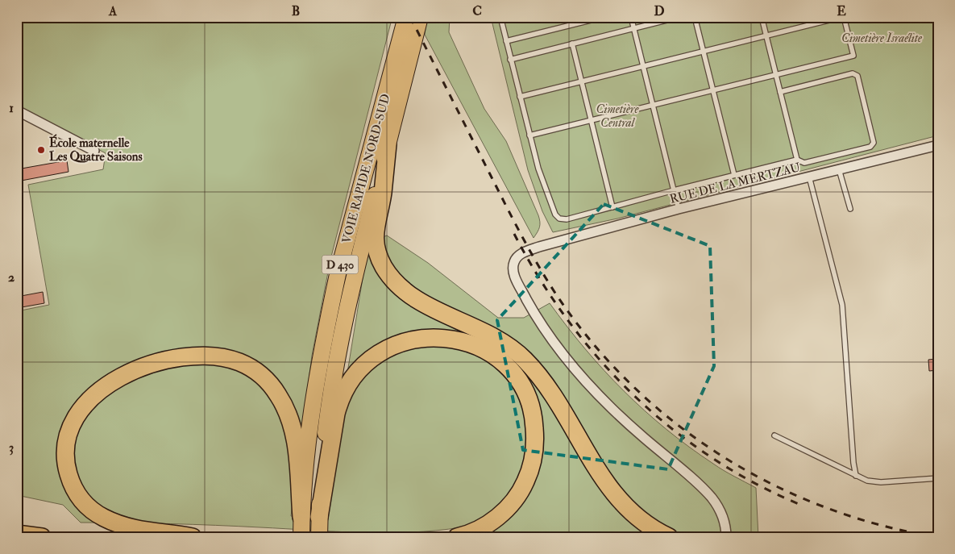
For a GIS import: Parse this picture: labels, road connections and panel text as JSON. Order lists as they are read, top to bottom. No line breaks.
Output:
{"streets":{"highway":["VOIE RAPIDE NORD-SUD","D 430"],"street":["RUE DE LA MERTZAU"]},"parks":["Cimetière Israélite","Cimetière Central"],"places":["École maternelle Les Quatre Saisons"],"grid":{"columns":["A","B","C","D","E"],"rows":["1","2","3"]}}
